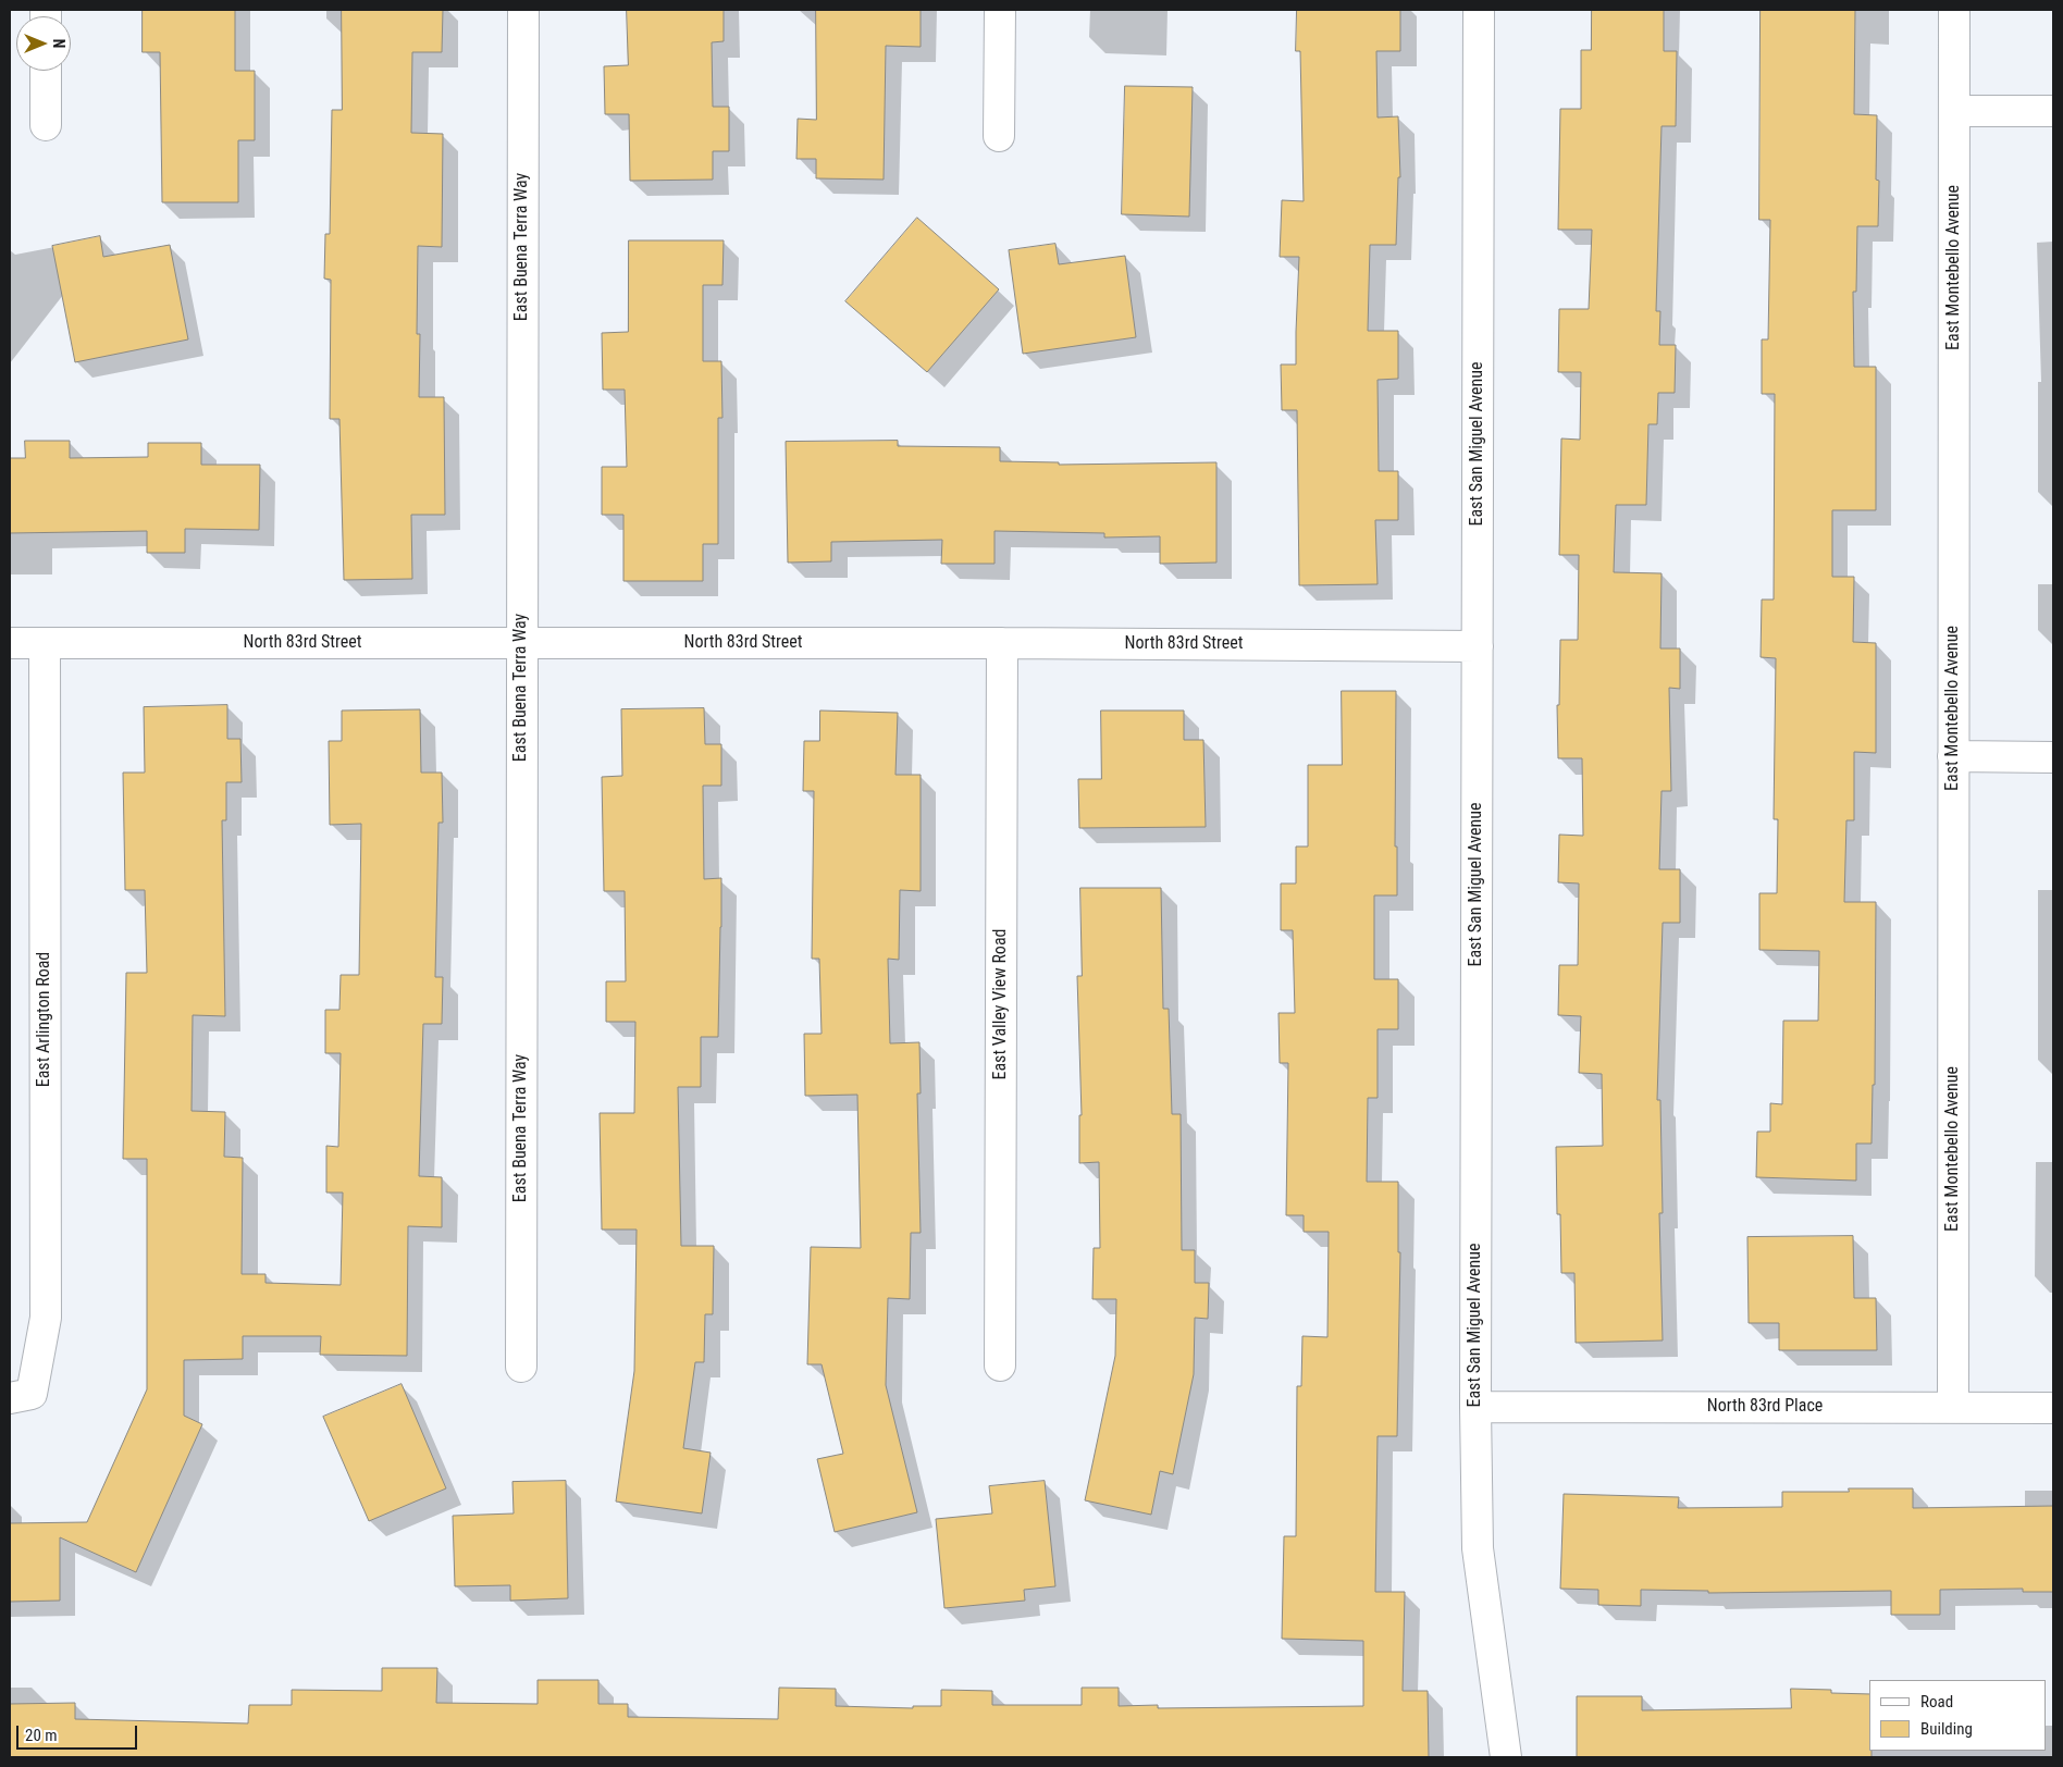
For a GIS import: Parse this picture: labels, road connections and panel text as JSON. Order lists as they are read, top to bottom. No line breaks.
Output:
{"streets":{"street":["East Buena Terra Way","East Montebello Avenue","East San Miguel Avenue","North 83rd Street","East Valley View Road","East Arlington Road","North 83rd Place"]},"crossings":[["East Buena Terra Way","North 83rd Street"],["East Montebello Avenue","North 83rd Place"],["East San Miguel Avenue","North 83rd Street"],["East San Miguel Avenue","North 83rd Place"],["North 83rd Street","East Valley View Road"],["North 83rd Street","East Arlington Road"]],"legend":["Road","Building"],"scale_bar":"20 m","north":"right"}
